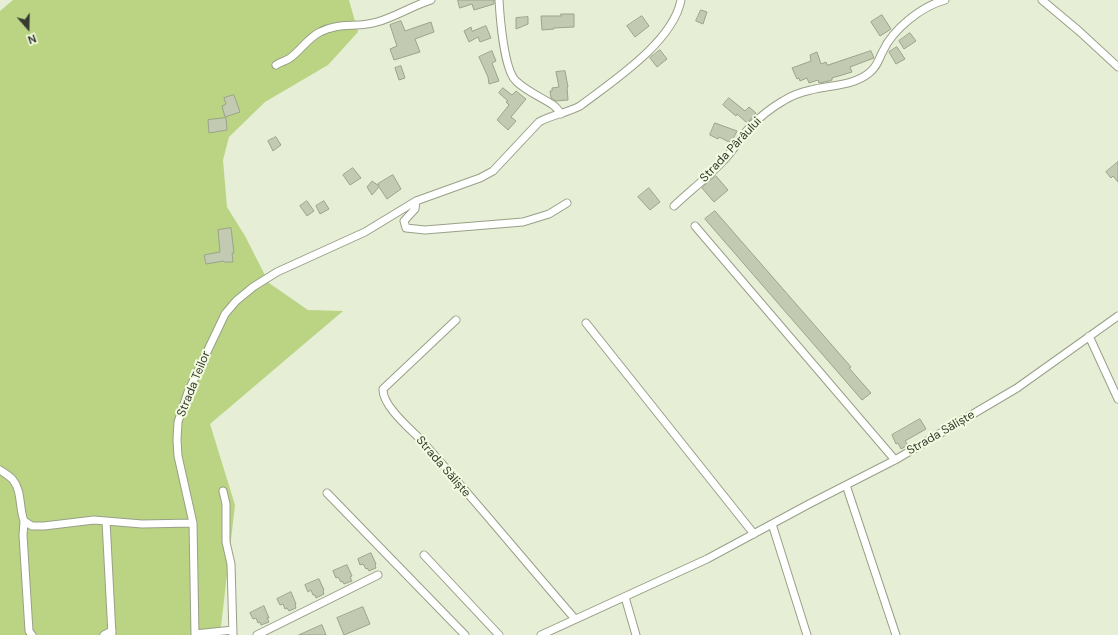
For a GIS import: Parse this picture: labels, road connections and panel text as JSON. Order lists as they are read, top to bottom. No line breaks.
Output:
{"streets":{"street":["Strada Pârâului","Strada Teilor","Strada Săliște"]},"north":"bottom"}
